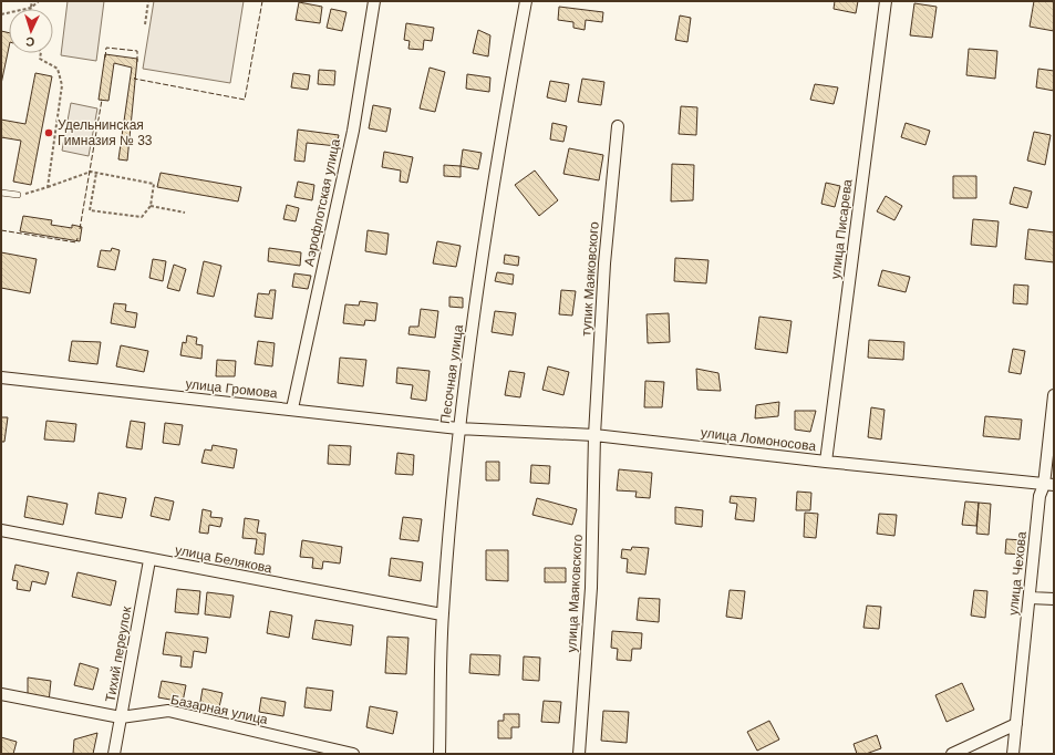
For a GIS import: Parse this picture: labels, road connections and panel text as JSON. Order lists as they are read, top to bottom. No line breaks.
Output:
{"streets":{"street":["Аэрофлотская улица","улица Писарева","тупик Маяковского","Песочная улица","улица Громова","улица Ломоносова","улица Белякова","улица Чехова","улица Маяковского","Тихий переулок","Базарная улица"]},"crossings":[["Аэрофлотская улица","улица Громова"],["улица Писарева","улица Ломоносова"],["тупик Маяковского","улица Ломоносова"],["тупик Маяковского","улица Маяковского"],["Песочная улица","улица Громова"],["Песочная улица","улица Ломоносова"],["Песочная улица","улица Белякова"],["улица Громова","улица Ломоносова"],["улица Ломоносова","улица Чехова"],["улица Ломоносова","улица Маяковского"],["улица Белякова","Тихий переулок"],["Тихий переулок","Базарная улица"]],"places":["Удельнинская Гимназия № 33"],"north":"bottom"}
